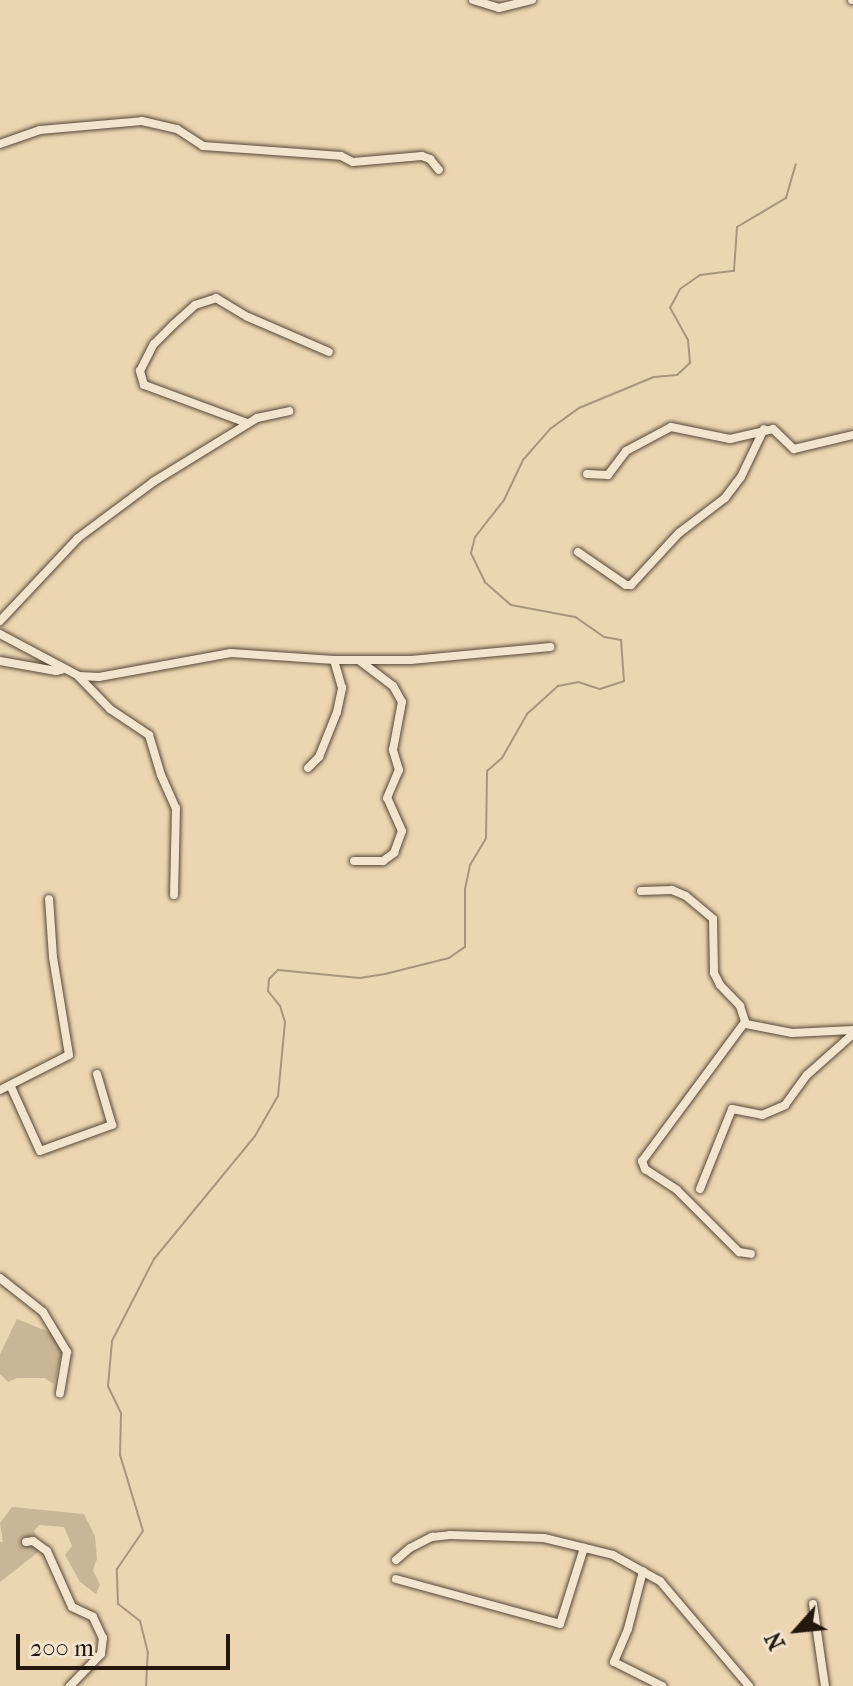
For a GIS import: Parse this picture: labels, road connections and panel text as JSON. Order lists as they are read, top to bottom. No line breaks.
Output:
{"scale_bar":"200 m","north":"bottom left"}
